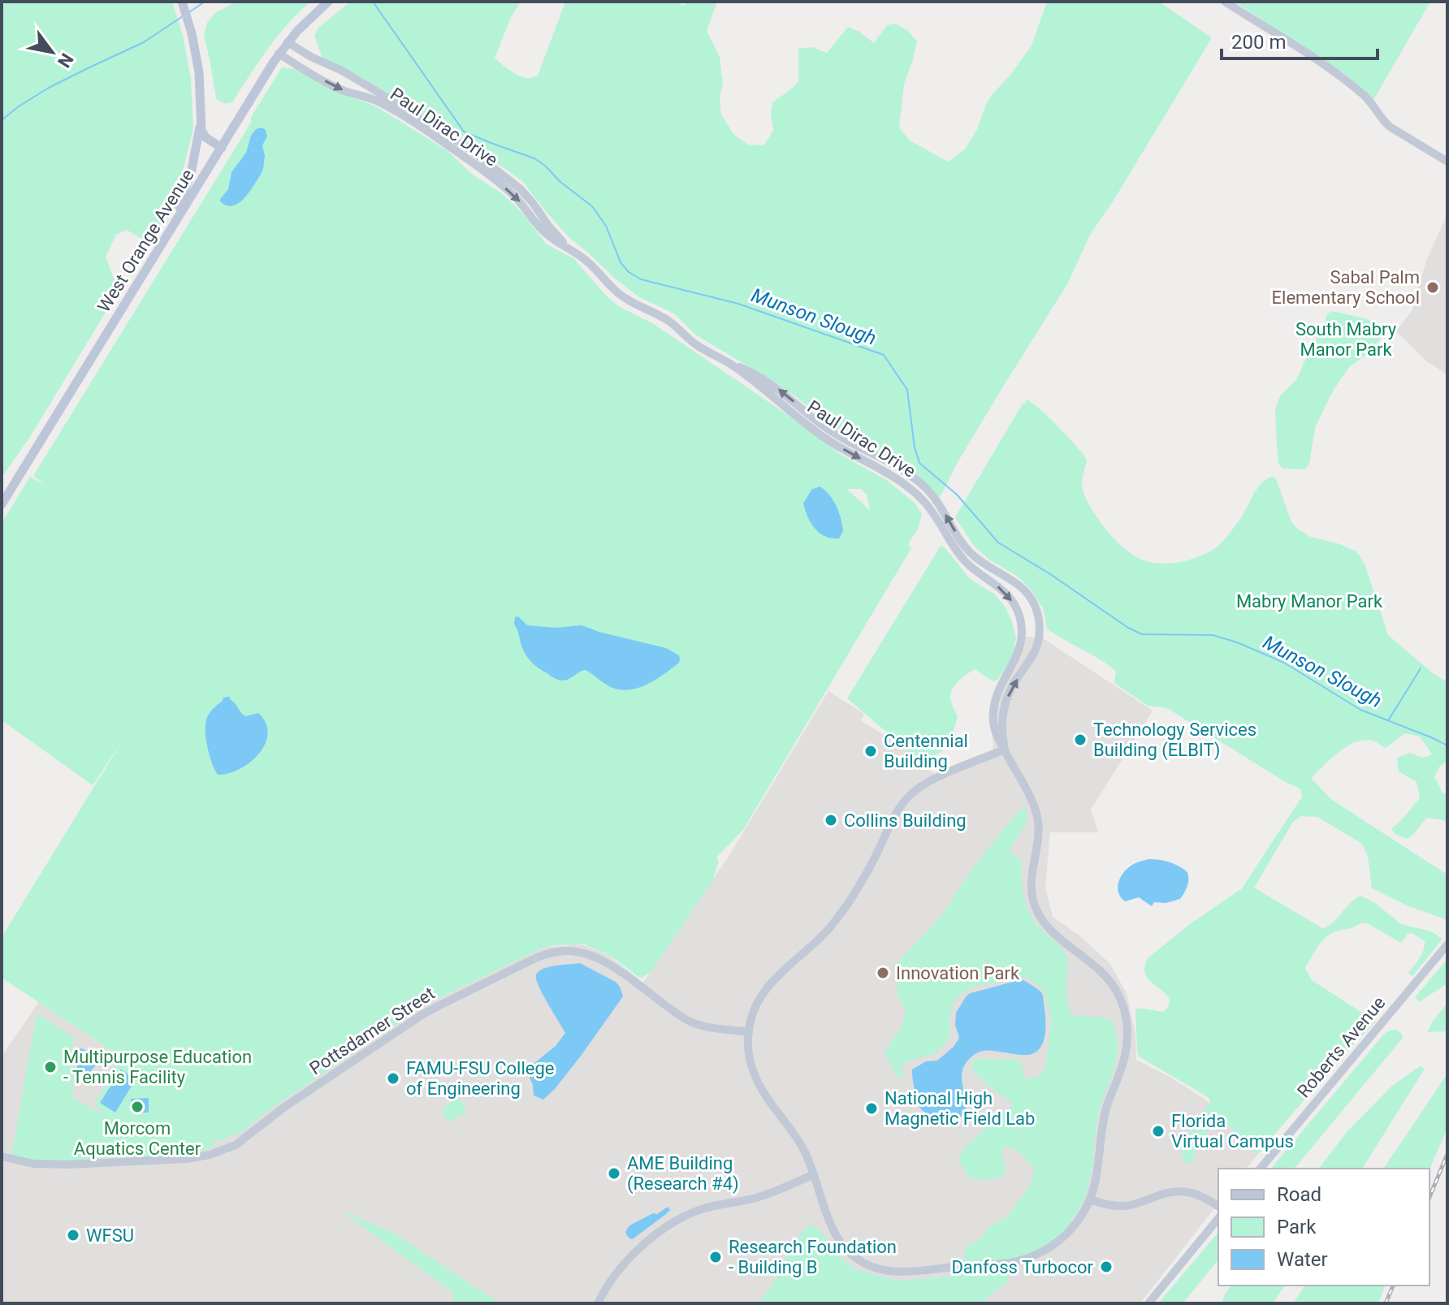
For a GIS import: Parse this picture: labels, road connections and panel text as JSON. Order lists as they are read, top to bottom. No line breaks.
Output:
{"streets":{"main road":["West Orange Avenue"],"street":["Paul Dirac Drive","Pottsdamer Street","Roberts Avenue"]},"crossings":[["Paul Dirac Drive","West Orange Avenue"]],"water":["Munson Slough"],"parks":["South Mabry Manor Park","Mabry Manor Park"],"places":["Sabal Palm Elementary School","Technology Services Building (ELBIT)","Centennial Building","Collins Building","Innovation Park","Multipurpose Education - Tennis Facility","FAMU-FSU College of Engineering","Morcom Aquatics Center","National High Magnetic Field Lab","Florida Virtual Campus","AME Building (Research #4)","WFSU","Research Foundation - Building B","Danfoss Turbocor"],"legend":["Road","Park","Water"],"scale_bar":"200 m","north":"bottom right"}
